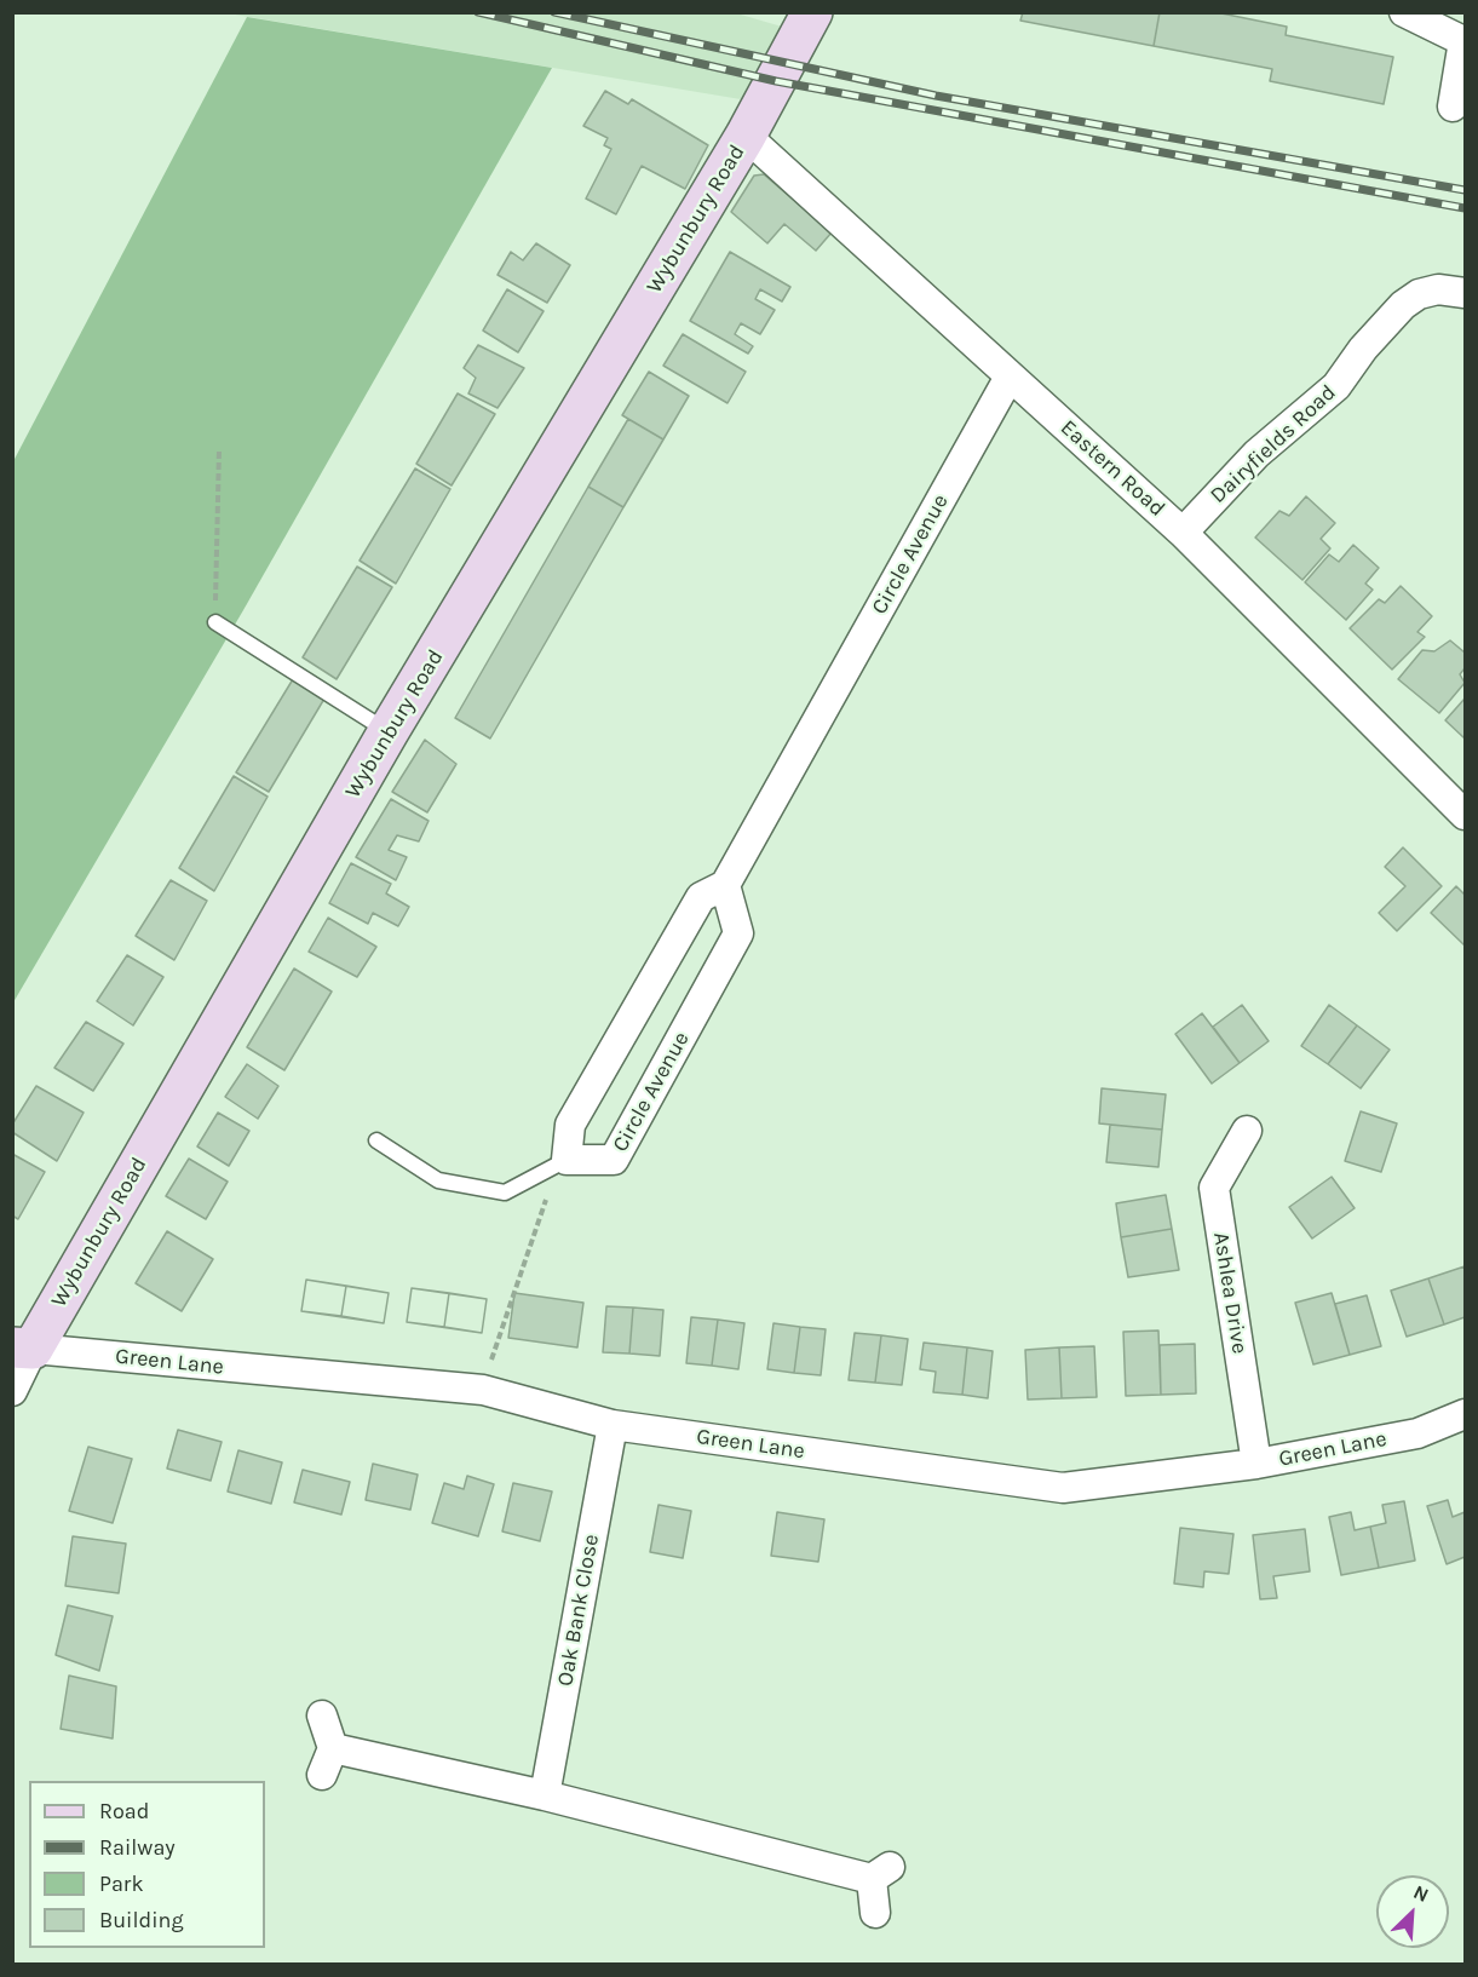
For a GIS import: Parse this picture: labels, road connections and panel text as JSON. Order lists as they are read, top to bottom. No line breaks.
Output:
{"streets":{"street":["Wybunbury Road","Dairyfields Road","Eastern Road","Circle Avenue","Ashlea Drive","Green Lane","Oak Bank Close"]},"crossings":[["Wybunbury Road","Eastern Road"],["Wybunbury Road","Green Lane"],["Dairyfields Road","Eastern Road"],["Eastern Road","Circle Avenue"],["Ashlea Drive","Green Lane"],["Green Lane","Oak Bank Close"]],"legend":["Road","Railway","Park","Building"],"north":"top right"}
